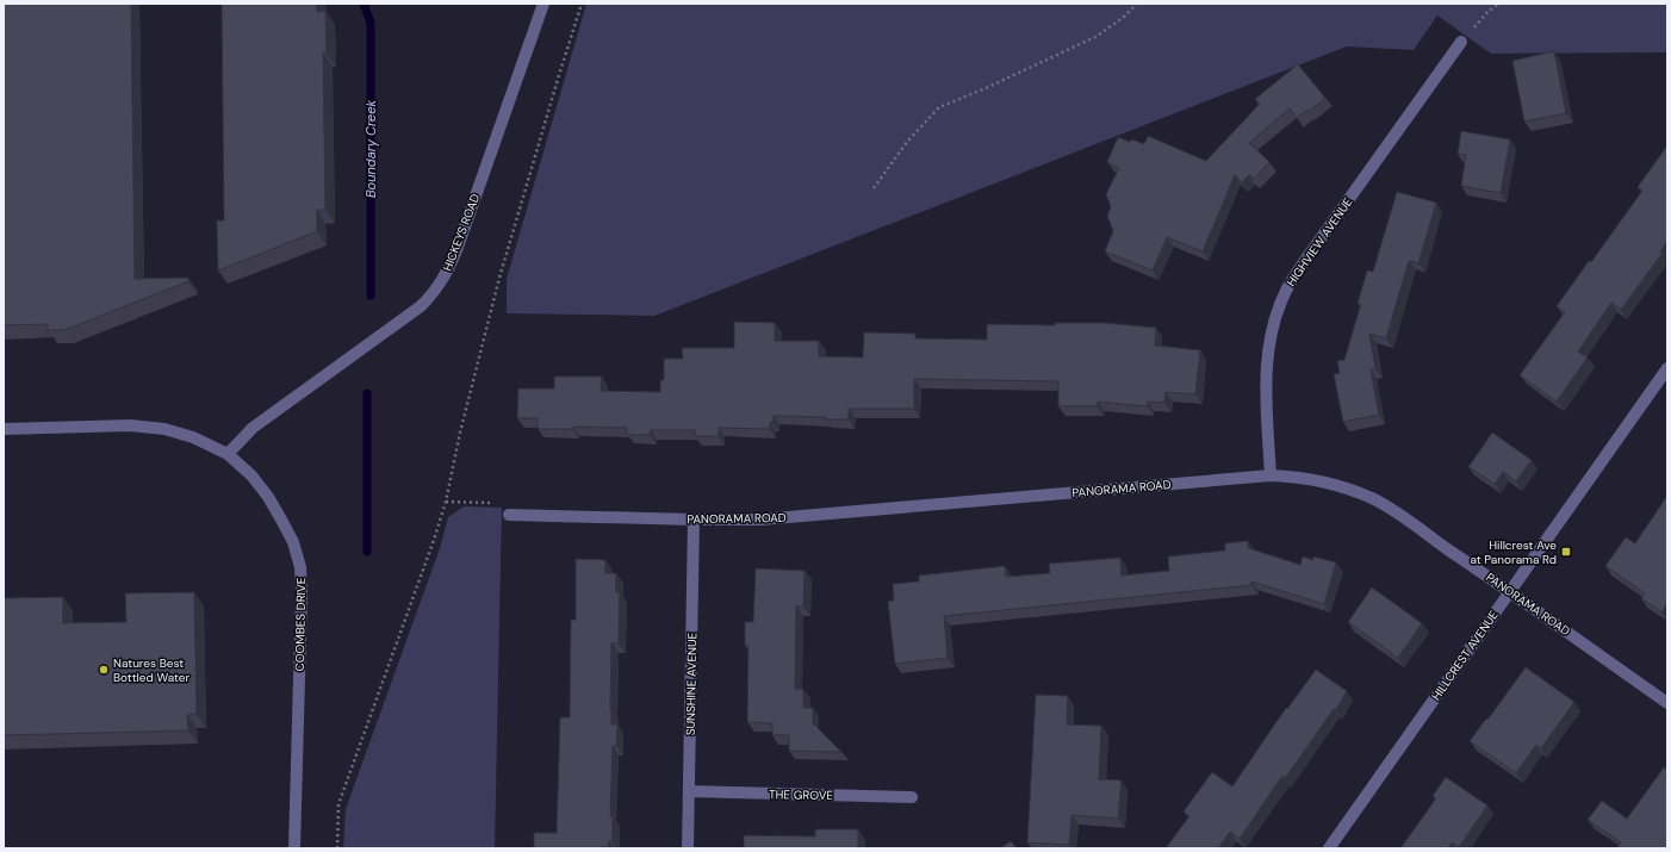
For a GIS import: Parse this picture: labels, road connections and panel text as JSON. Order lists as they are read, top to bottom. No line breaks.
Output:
{"streets":{"street":["HICKEYS ROAD","HIGHVIEW AVENUE","PANORAMA ROAD","COOMBES DRIVE","HILLCREST AVENUE","SUNSHINE AVENUE","THE GROVE"]},"crossings":[["HICKEYS ROAD","COOMBES DRIVE"],["HIGHVIEW AVENUE","PANORAMA ROAD"],["PANORAMA ROAD","HILLCREST AVENUE"],["PANORAMA ROAD","SUNSHINE AVENUE"],["SUNSHINE AVENUE","THE GROVE"]],"water":["Boundary Creek"],"places":{"transit":["Hillcrest Ave at Panorama Rd"],"other":["Natures Best Bottled Water"]}}
